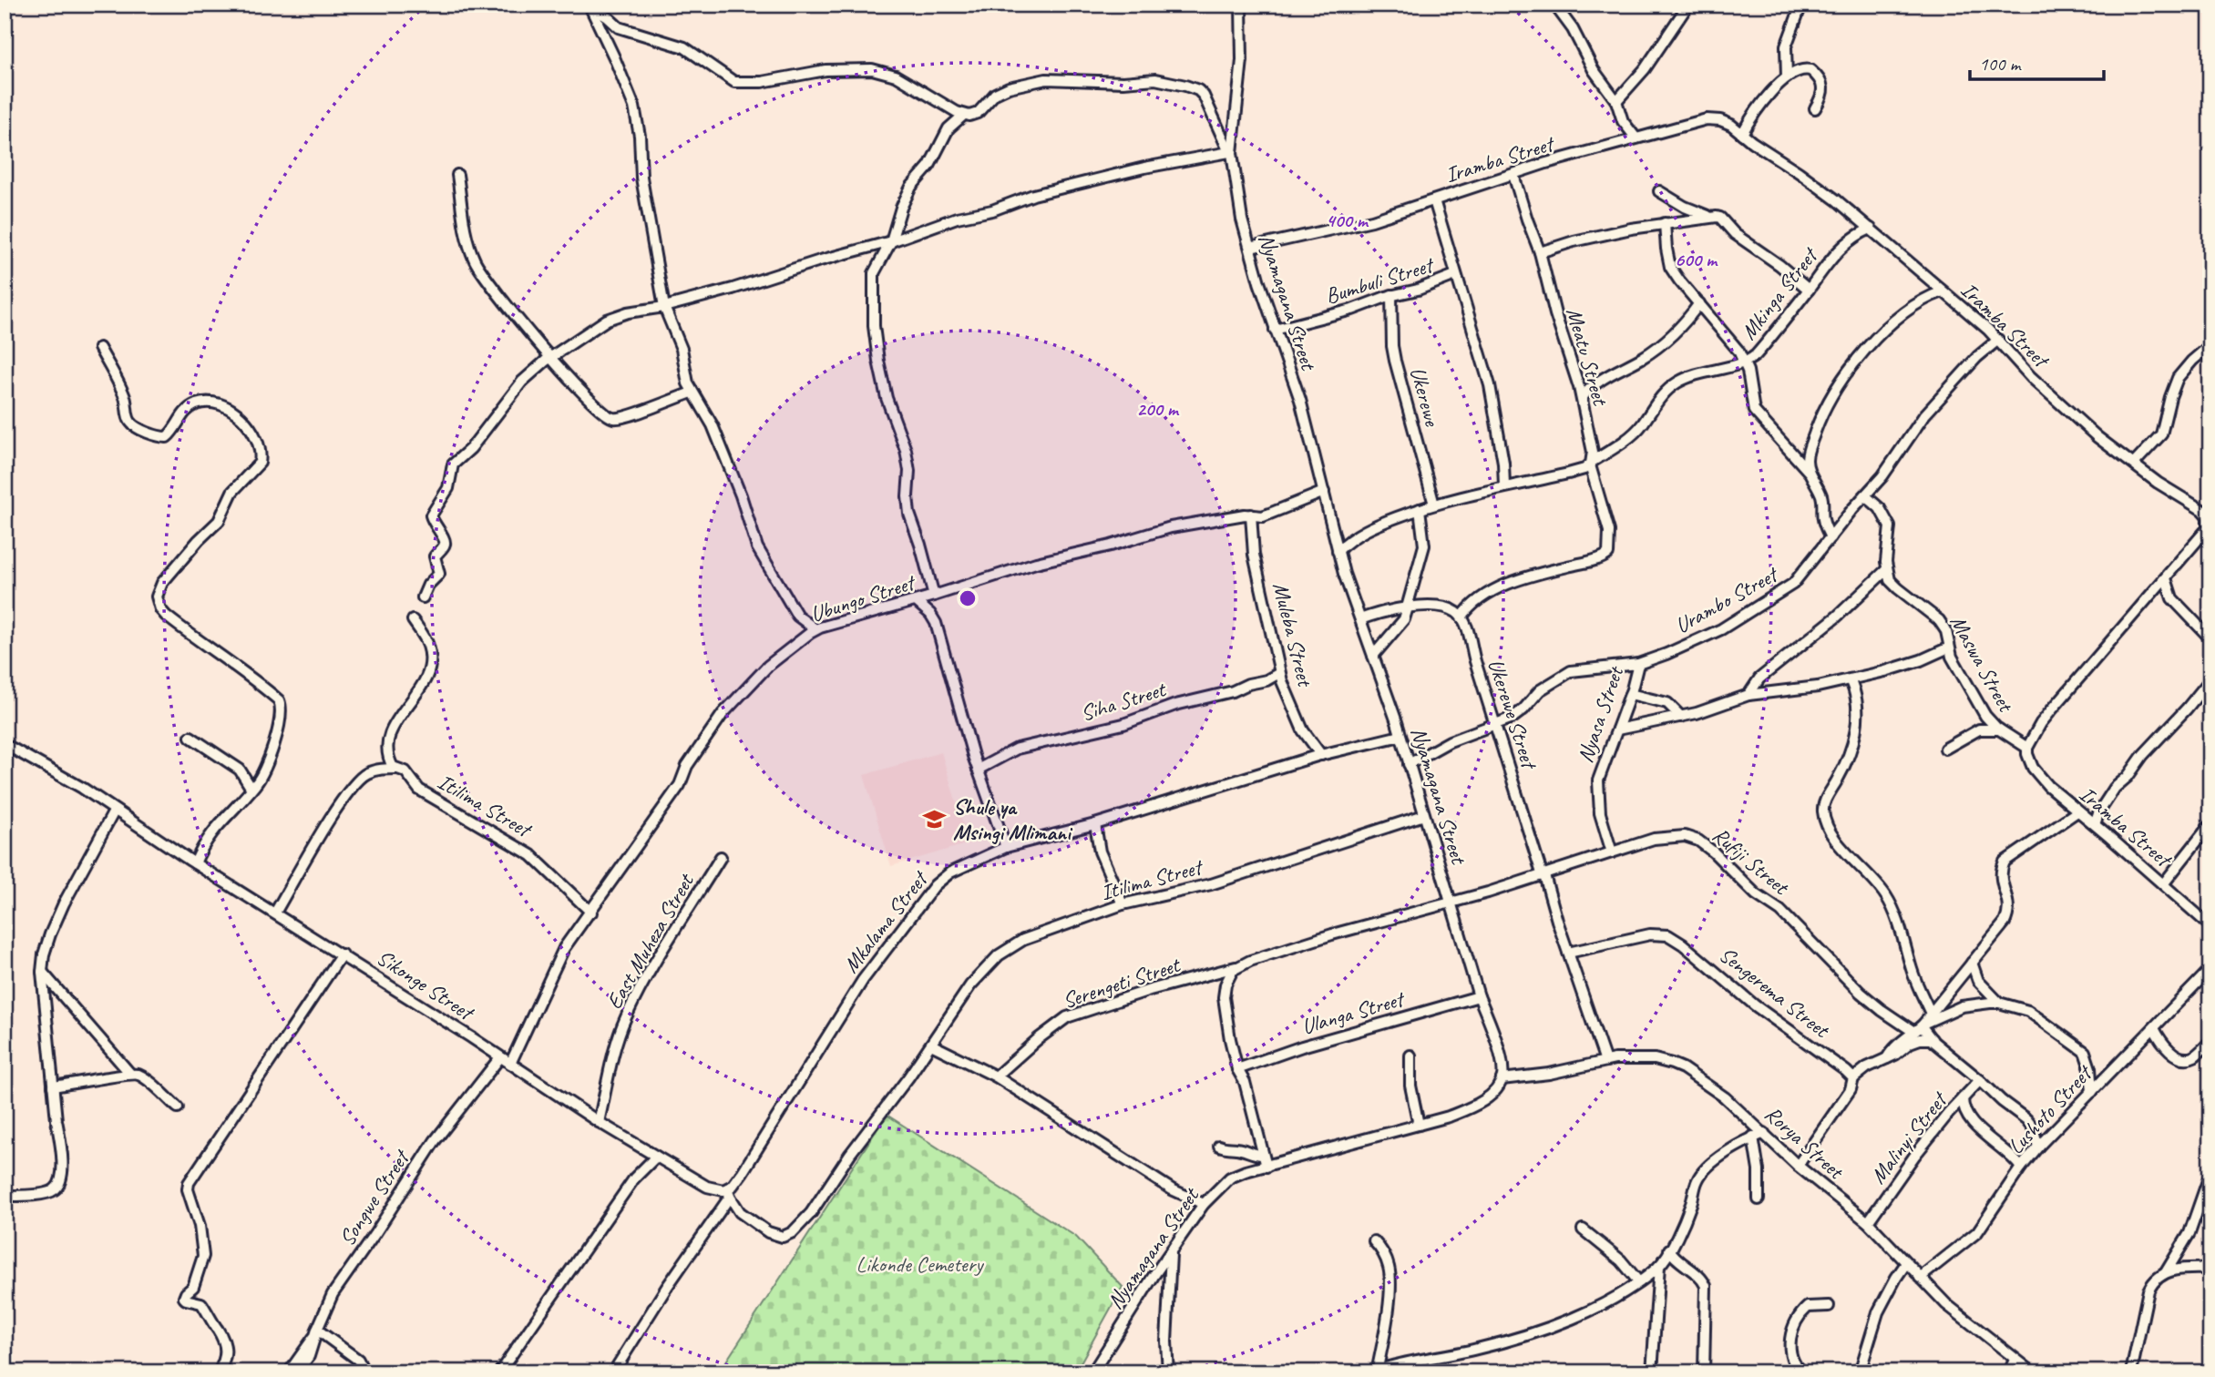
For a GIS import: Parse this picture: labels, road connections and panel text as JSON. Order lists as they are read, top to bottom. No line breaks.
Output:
{"streets":{"street":["Iramba Street","Bumbuli Street","Mkinga Street","Nyamagana Street","Meatu Street","Ukerewe","Ubungo Street","Urambo Street","Muleba Street","Maswa Street","Siha Street","Ukerewe Street","Nyasa Street","Itilima Street","Rufiji Street","Mkalama Street","East Muheza Street","Serengeti Street","Sikonge Street","Sengerema Street","Ulanga Street","Lushoto Street","Malinyi Street","Rorya Street","Songwe Street"]},"crossings":[["Iramba Street","Mkinga Street"],["Iramba Street","Nyamagana Street"],["Iramba Street","Meatu Street"],["Iramba Street","Urambo Street"],["Iramba Street","Maswa Street"],["Bumbuli Street","Nyamagana Street"],["Bumbuli Street","Ukerewe"],["Mkinga Street","Meatu Street"],["Nyamagana Street","Ubungo Street"],["Nyamagana Street","Urambo Street"],["Nyamagana Street","Itilima Street"],["Nyamagana Street","Rufiji Street"],["Nyamagana Street","Mkalama Street"],["Nyamagana Street","Serengeti Street"],["Nyamagana Street","Ulanga Street"],["Nyamagana Street","Rorya Street"],["Meatu Street","Ukerewe Street"],["Ubungo Street","Muleba Street"],["Ubungo Street","Itilima Street"],["Ubungo Street","Sikonge Street"],["Urambo Street","Ukerewe Street"],["Urambo Street","Nyasa Street"],["Muleba Street","Siha Street"],["Muleba Street","Mkalama Street"],["Ukerewe Street","Rufiji Street"],["Ukerewe Street","Sengerema Street"],["Ukerewe Street","Rorya Street"],["Nyasa Street","Rufiji Street"],["Itilima Street","Mkalama Street"],["Itilima Street","Sikonge Street"],["Rufiji Street","Serengeti Street"],["Rufiji Street","Lushoto Street"],["Rufiji Street","Malinyi Street"],["Mkalama Street","Sikonge Street"],["East Muheza Street","Sikonge Street"],["Sikonge Street","Songwe Street"],["Lushoto Street","Rorya Street"],["Malinyi Street","Rorya Street"]],"parks":["Likonde Cemetery"],"places":{"school or university":["Shule ya Msingi Mlimani"]},"scale_bar":"100 m","rings":["400 m","600 m","200 m"]}
